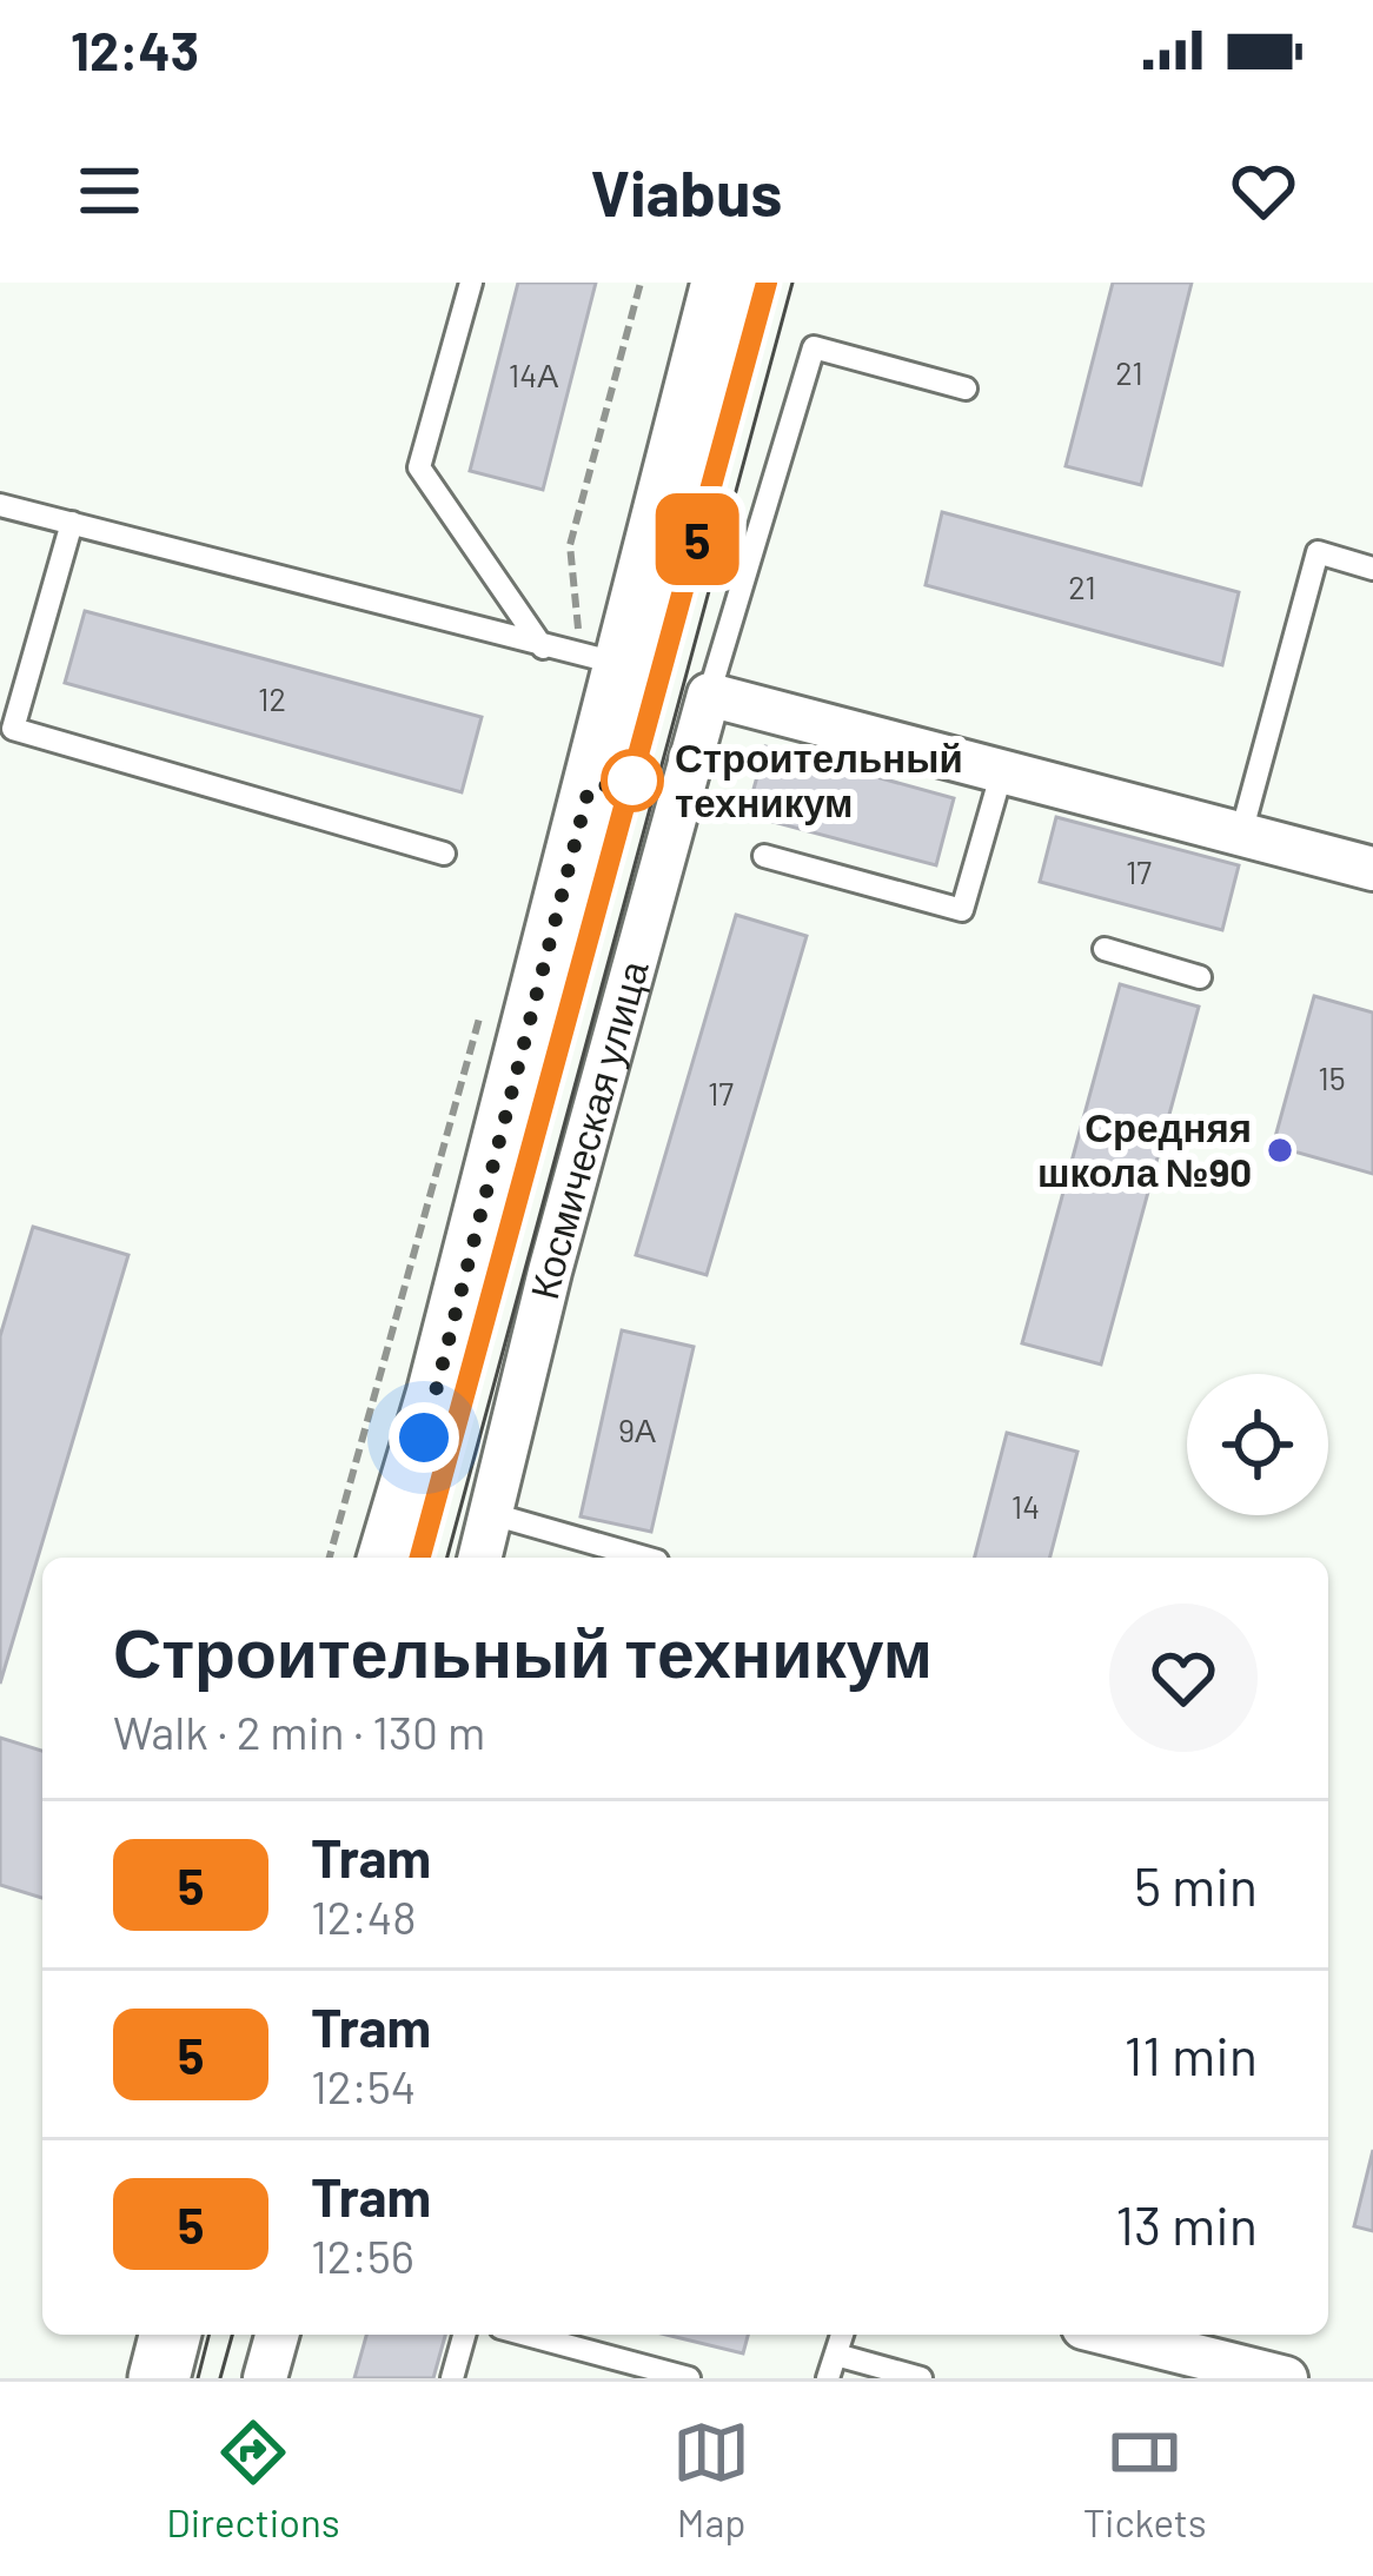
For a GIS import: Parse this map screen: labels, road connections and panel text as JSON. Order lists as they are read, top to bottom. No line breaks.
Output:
{"streets":{"main road":["Космическая улица"]},"places":["Строительный техникум","Средняя школа №90"],"lines":["tram line 5"],"house_numbers":["21","14А","21","12","17","15","17","9А","14"],"page":{"status":"12:43","header":"Viabus","on_map":"5","heading":["Строительный техникум","Walk · 2 min · 130 m"],"list":[{"mark":"5","name":"Tram","note":"12:48","value":"5 min"},{"mark":"5","name":"Tram","note":"12:54","value":"11 min"},{"mark":"5","name":"Tram","note":"12:56","value":"13 min"}],"tabs":["Directions","Map","Tickets"]}}
